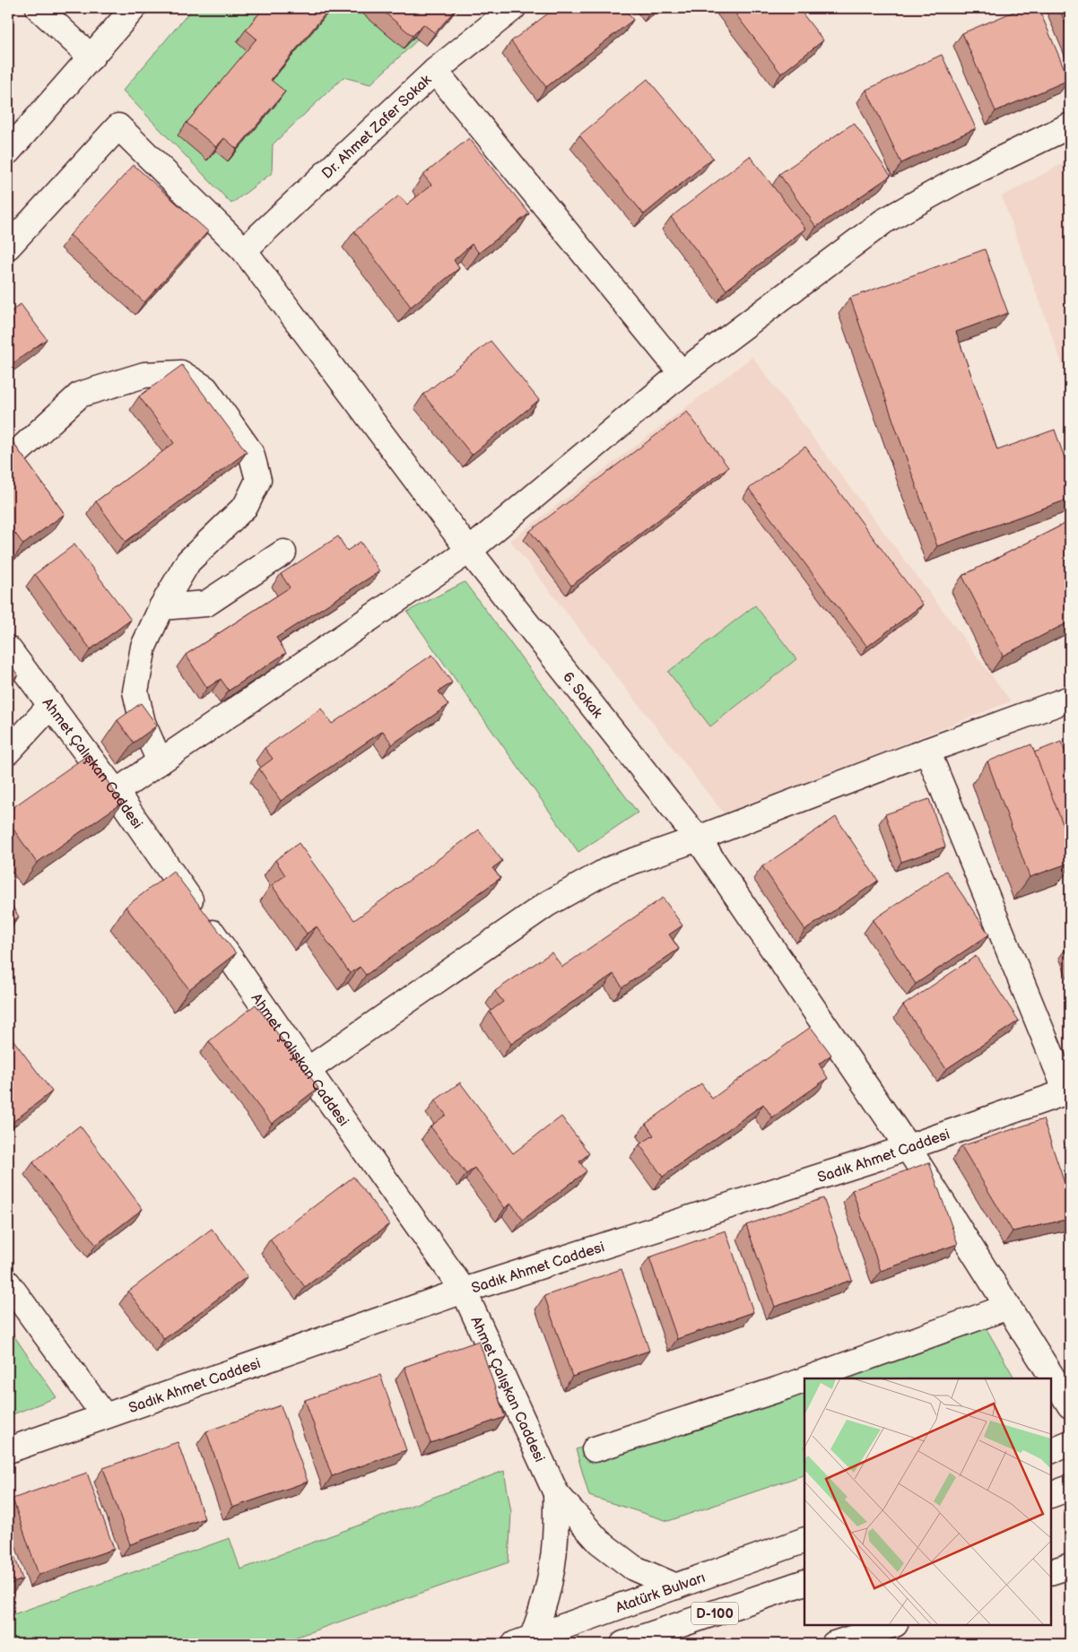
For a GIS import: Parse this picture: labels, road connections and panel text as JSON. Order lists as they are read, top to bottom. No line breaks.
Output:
{"streets":{"street":["Dr. Ahmet Zafer Sokak","6. Sokak","Ahmet Çalışkan Caddesi","Sadık Ahmet Caddesi","Atatürk Bulvarı","D-100"]},"crossings":[["Dr. Ahmet Zafer Sokak","6. Sokak"],["6. Sokak","Sadık Ahmet Caddesi"],["Ahmet Çalışkan Caddesi","Sadık Ahmet Caddesi"]]}
